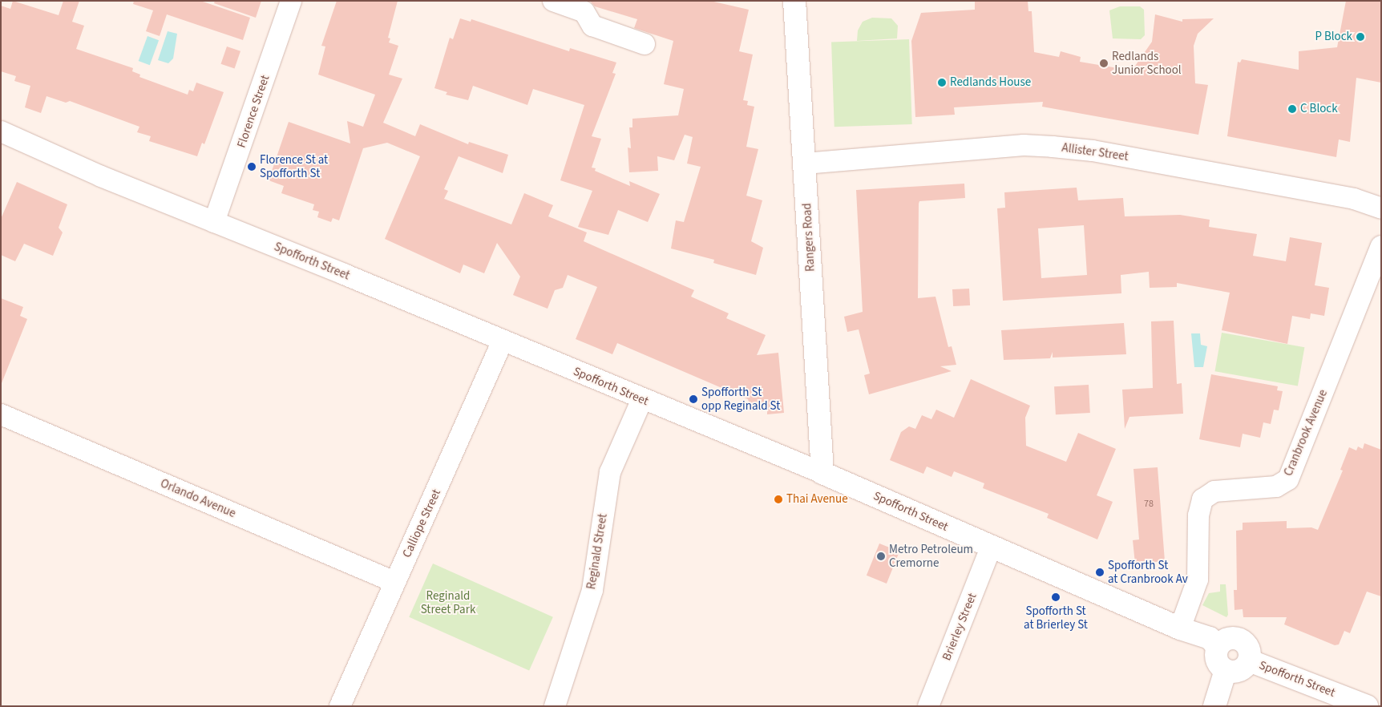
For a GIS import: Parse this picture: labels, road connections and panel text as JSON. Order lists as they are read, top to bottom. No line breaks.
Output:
{"streets":{"main road":["Rangers Road","Spofforth Street"],"street":["Florence Street","Allister Street","Cranbrook Avenue","Orlando Avenue","Calliope Street","Reginald Street","Brierley Street"]},"crossings":[["Florence Street","Spofforth Street"],["Allister Street","Rangers Road"],["Rangers Road","Spofforth Street"],["Spofforth Street","Cranbrook Avenue"],["Spofforth Street","Calliope Street"],["Spofforth Street","Reginald Street"],["Spofforth Street","Brierley Street"],["Orlando Avenue","Calliope Street"]],"parks":["Reginald Street Park"],"places":["P Block","Redlands Junior School","Redlands House","C Block","Florence St at Spofforth St","Spofforth St opp Reginald St","Thai Avenue","Metro Petroleum Cremorne","Spofforth St at Cranbrook Av","Spofforth St at Brierley St"],"house_numbers":["78"]}
